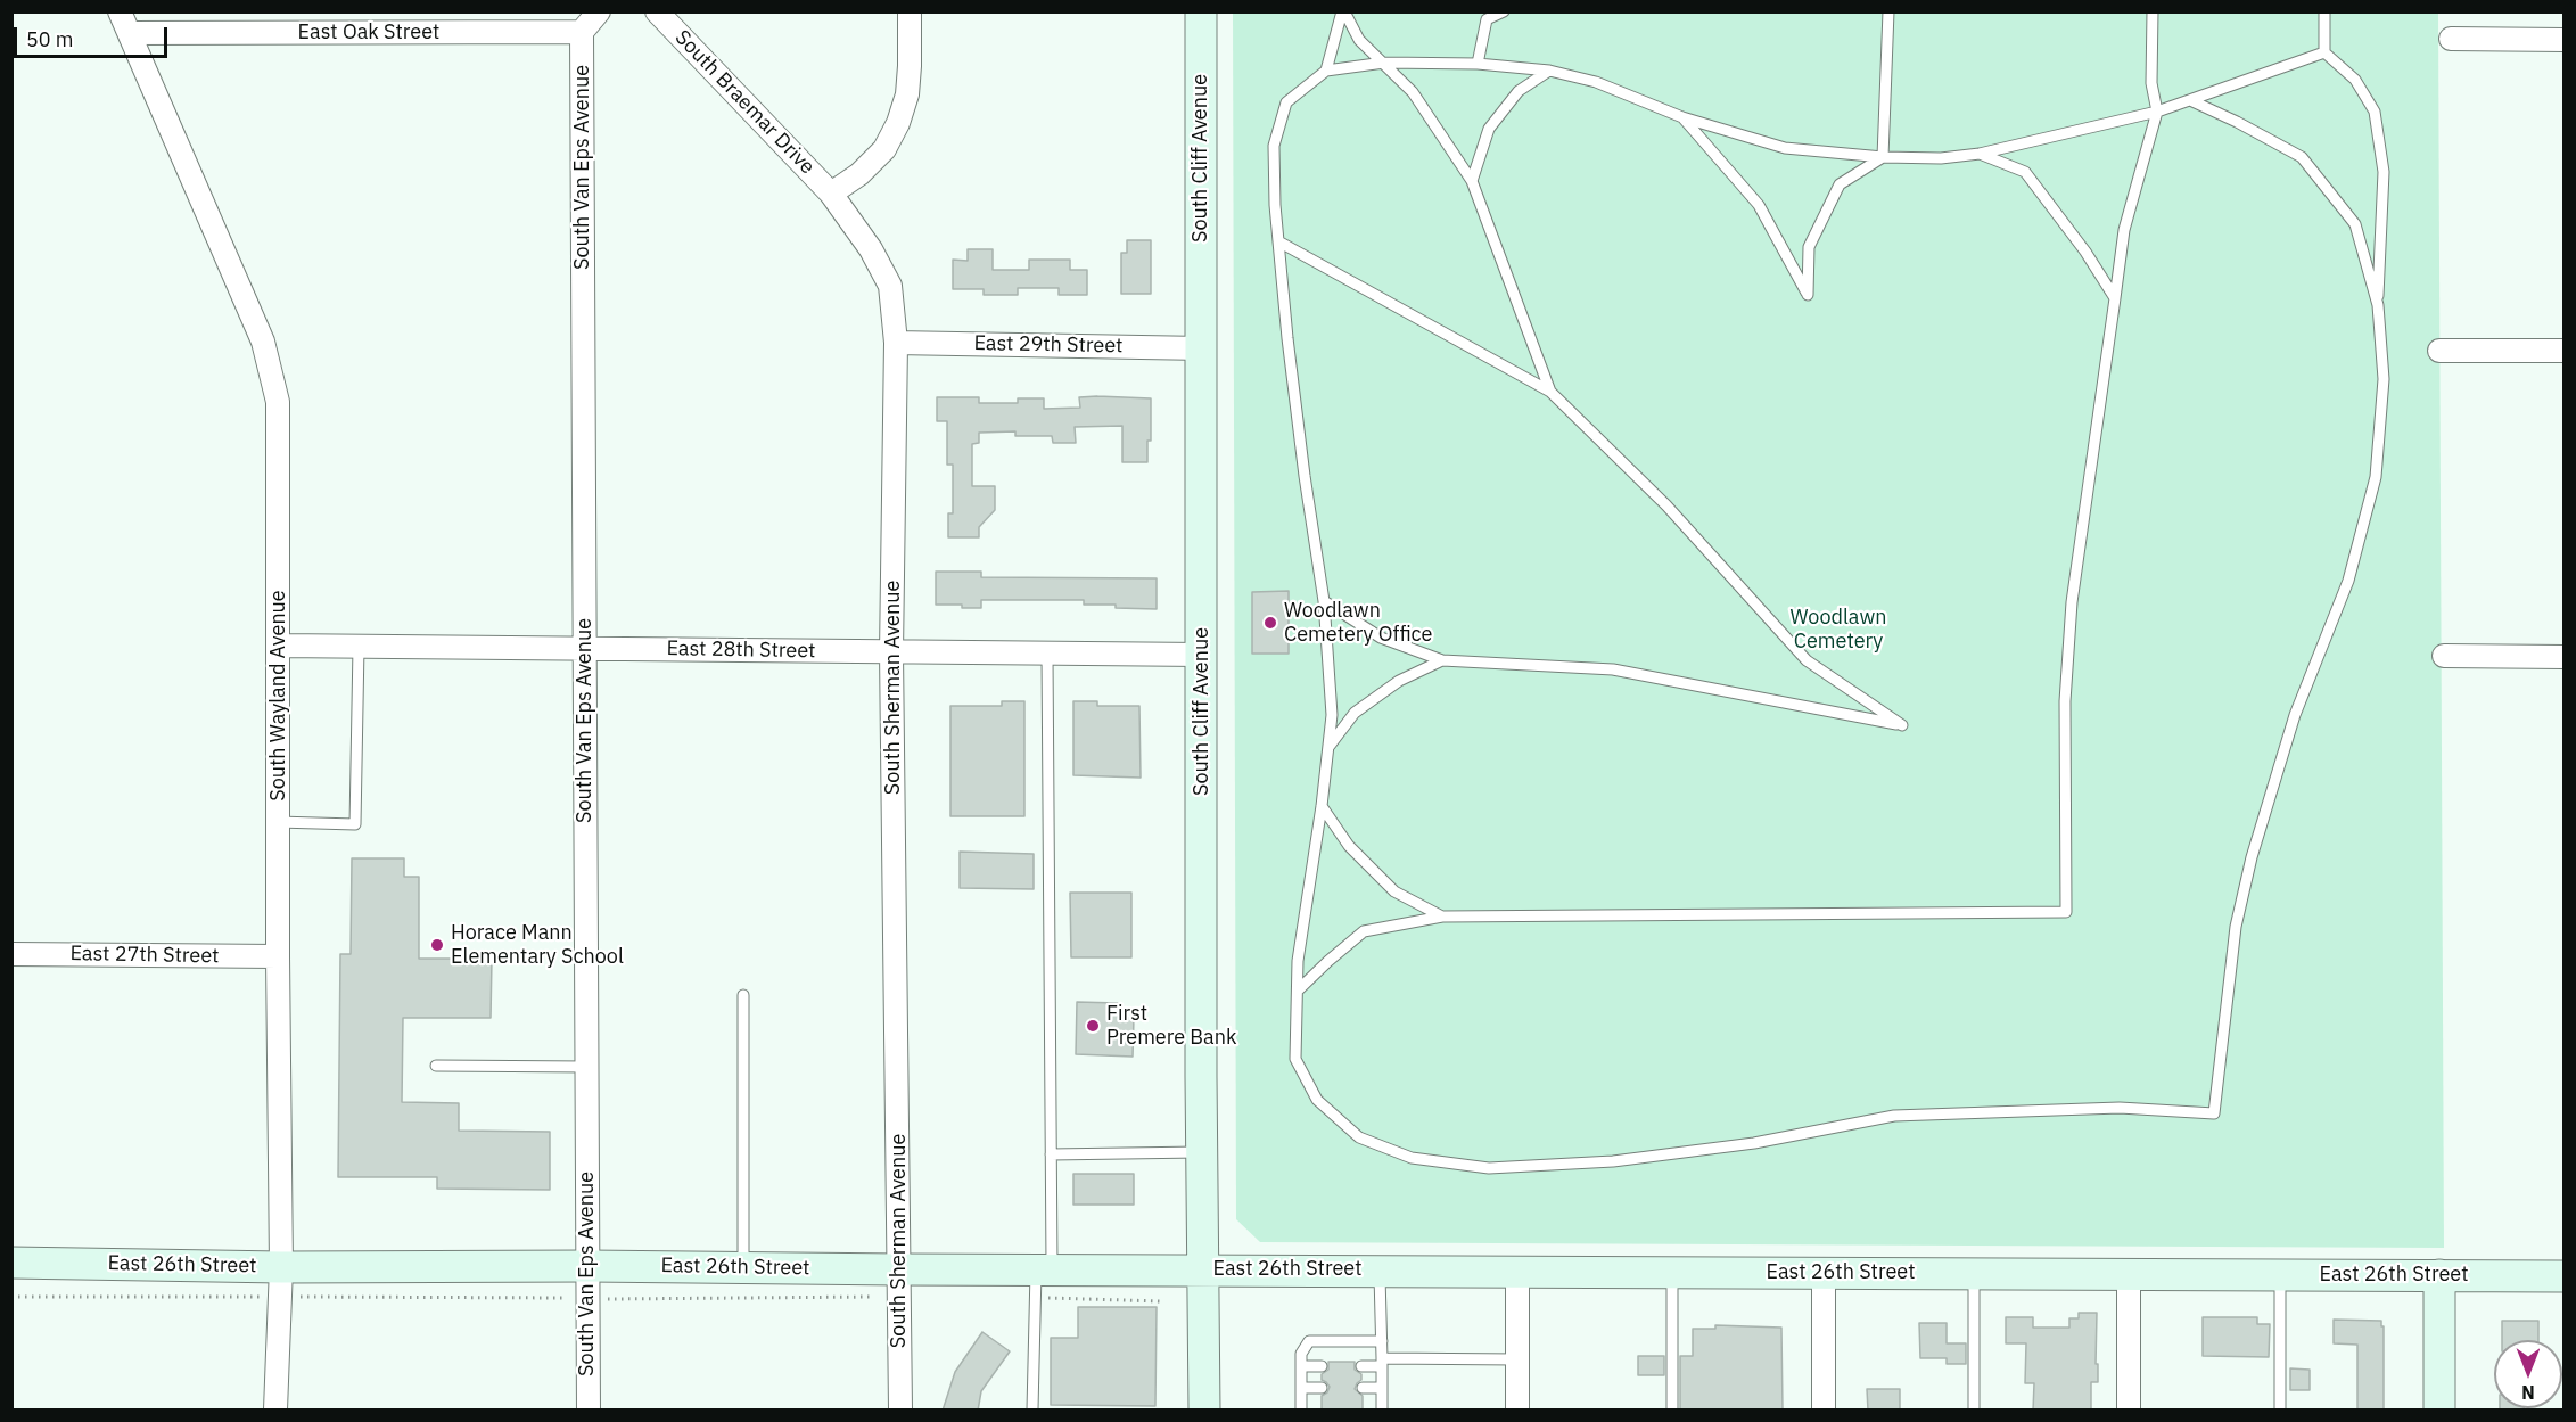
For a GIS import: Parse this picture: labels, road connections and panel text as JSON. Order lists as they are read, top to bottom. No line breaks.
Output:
{"streets":{"main road":["South Cliff Avenue","East 26th Street"],"street":["East Oak Street","South Braemar Drive","South Van Eps Avenue","East 29th Street","East 28th Street","South Sherman Avenue","South Wayland Avenue","East 27th Street"]},"crossings":[["East Oak Street","South Van Eps Avenue"],["East Oak Street","South Wayland Avenue"],["South Braemar Drive","South Sherman Avenue"],["South Cliff Avenue","East 29th Street"],["South Cliff Avenue","East 28th Street"],["South Cliff Avenue","East 26th Street"],["South Van Eps Avenue","East 28th Street"],["South Van Eps Avenue","East 26th Street"],["East 29th Street","South Sherman Avenue"],["East 28th Street","South Sherman Avenue"],["East 28th Street","South Wayland Avenue"],["South Sherman Avenue","East 26th Street"],["South Wayland Avenue","East 27th Street"],["South Wayland Avenue","East 26th Street"]],"parks":["Woodlawn Cemetery"],"places":["Woodlawn Cemetery Office","Horace Mann Elementary School","First Premere Bank"],"scale_bar":"50 m","north":"bottom"}
